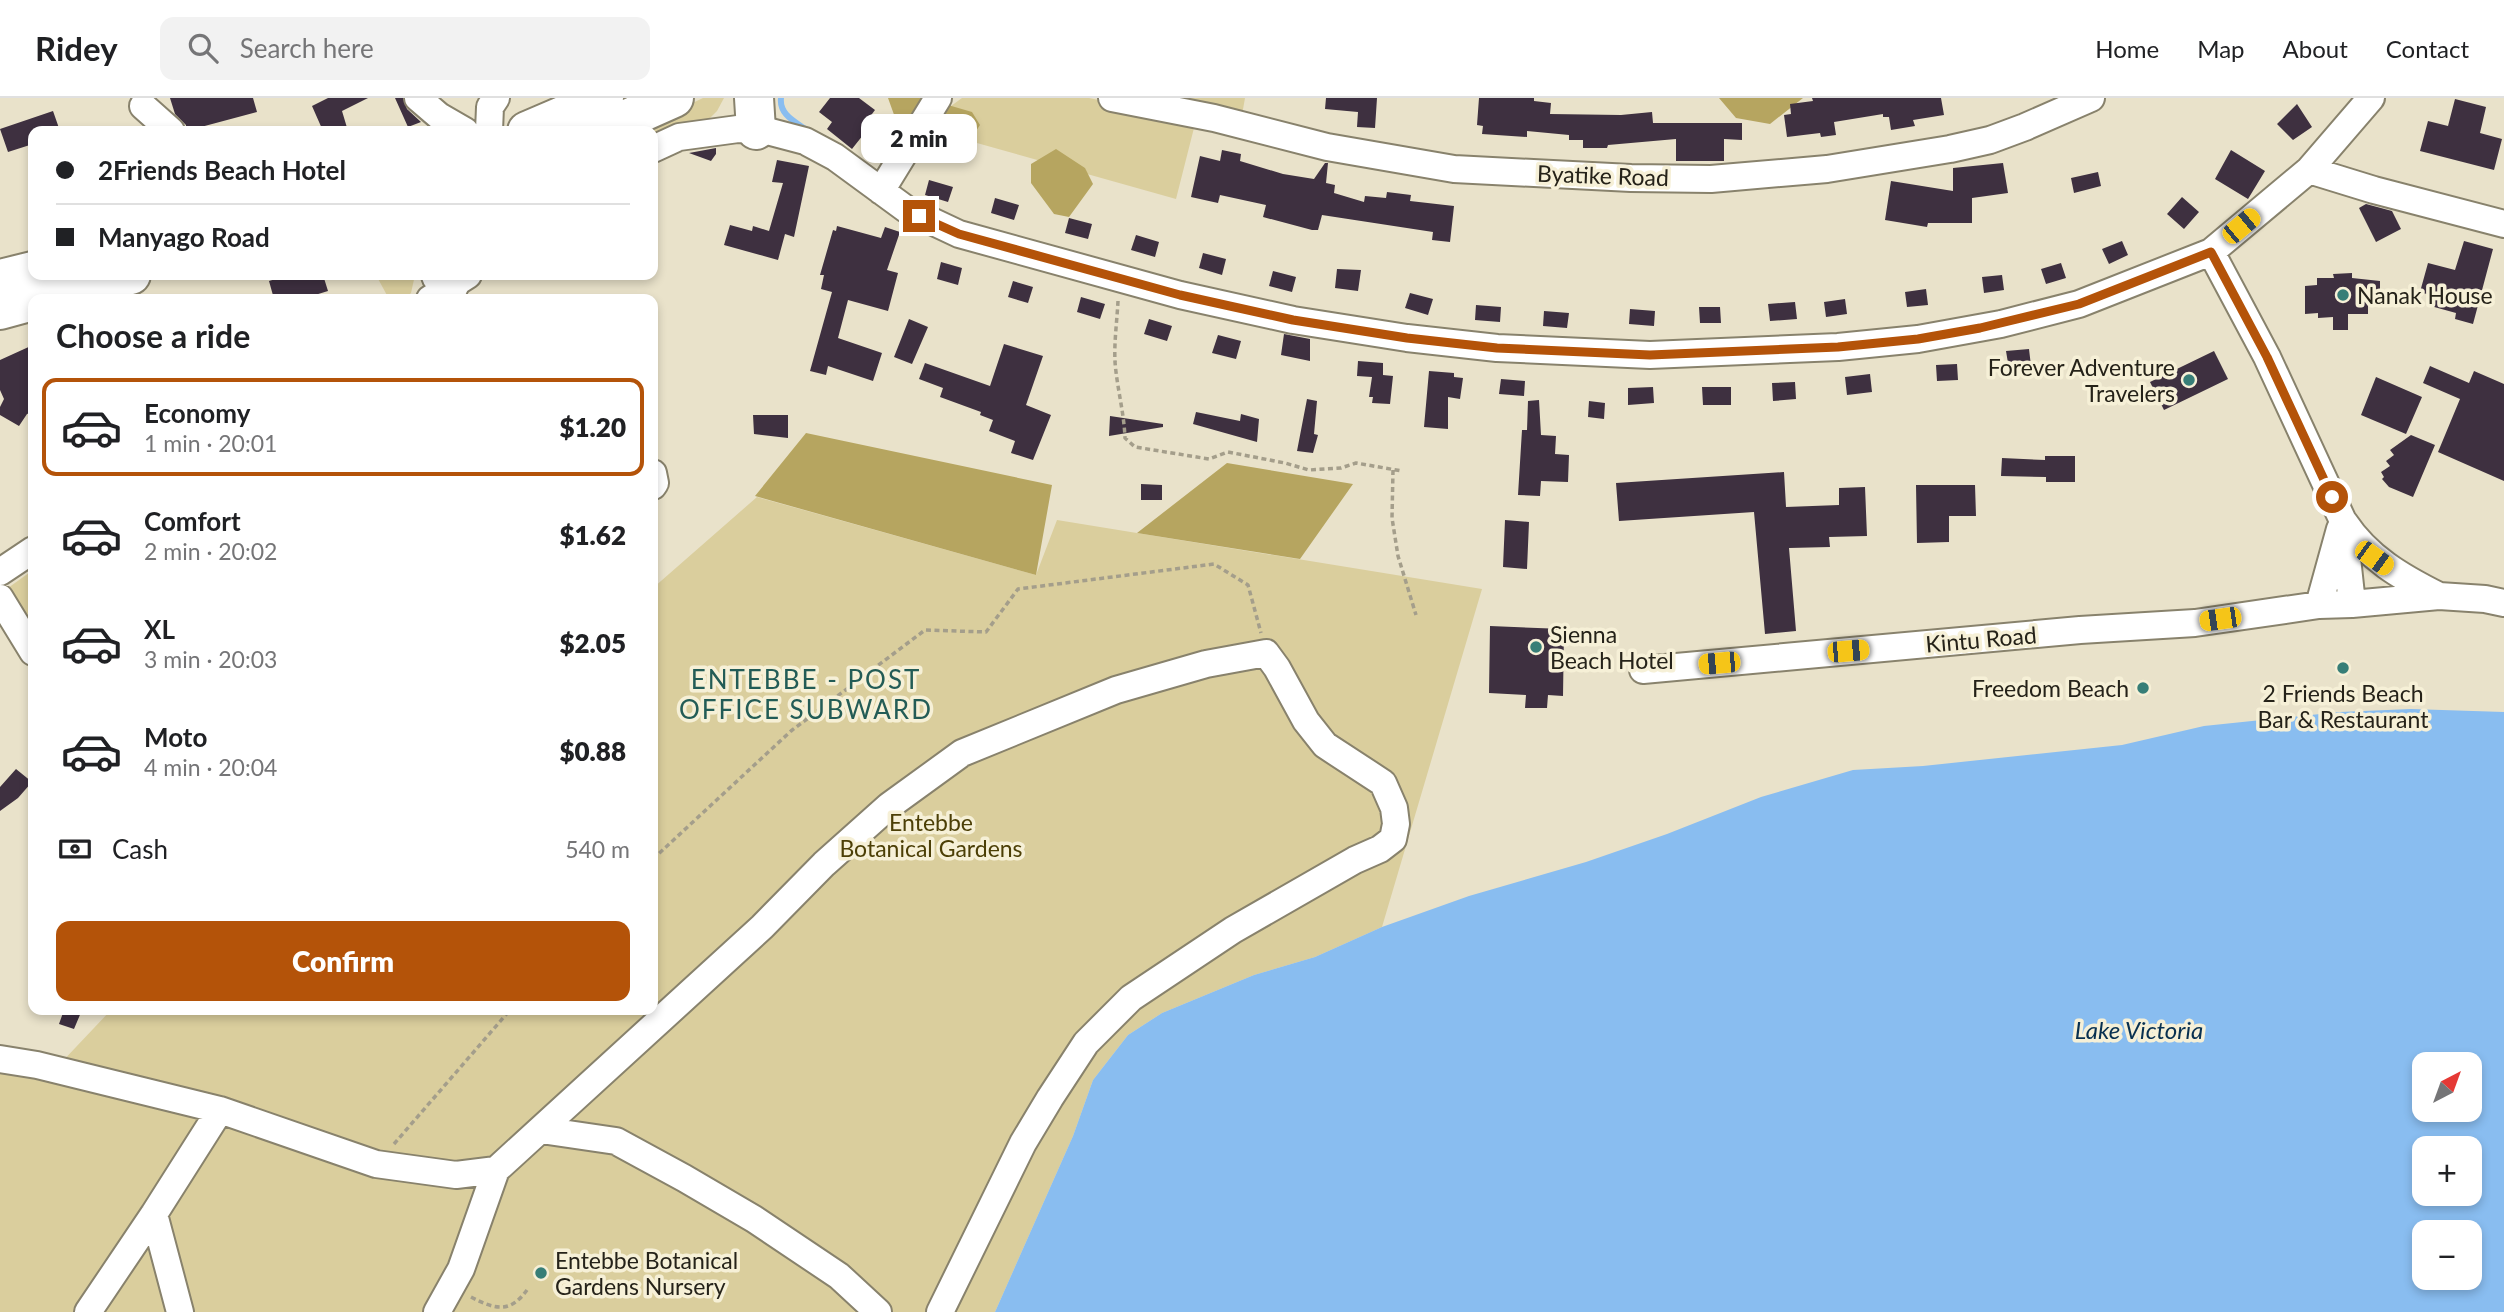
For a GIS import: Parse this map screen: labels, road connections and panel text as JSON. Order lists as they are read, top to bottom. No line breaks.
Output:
{"streets":{"street":["Byatike Road","Kintu Road"]},"districts":["ENTEBBE - POST OFFICE SUBWARD"],"water":["Lake Victoria"],"parks":["Entebbe Botanical Gardens"],"places":["Nanak House","Forever Adventure Travelers","Sienna Beach Hotel","2 Friends Beach Bar & Restaurant","Freedom Beach","Entebbe Botanical Gardens Nursery"],"north":"top right","page":{"header":"Ridey","search":"Search here","nav":["Home","Map","About","Contact"],"bubble":"2 min","banner":["2Friends Beach Hotel","Manyago Road"],"heading":"Choose a ride","list":[{"name":"Economy","note":"1 min · 20:01","value":"$1.20"},{"name":"Comfort","note":"2 min · 20:02","value":"$1.62"},{"name":"XL","note":"3 min · 20:03","value":"$2.05"},{"name":"Moto","note":"4 min · 20:04","value":"$0.88"}],"pay":["Cash","540 m"],"buttons":"Confirm","map_buttons":["+","−"]}}
